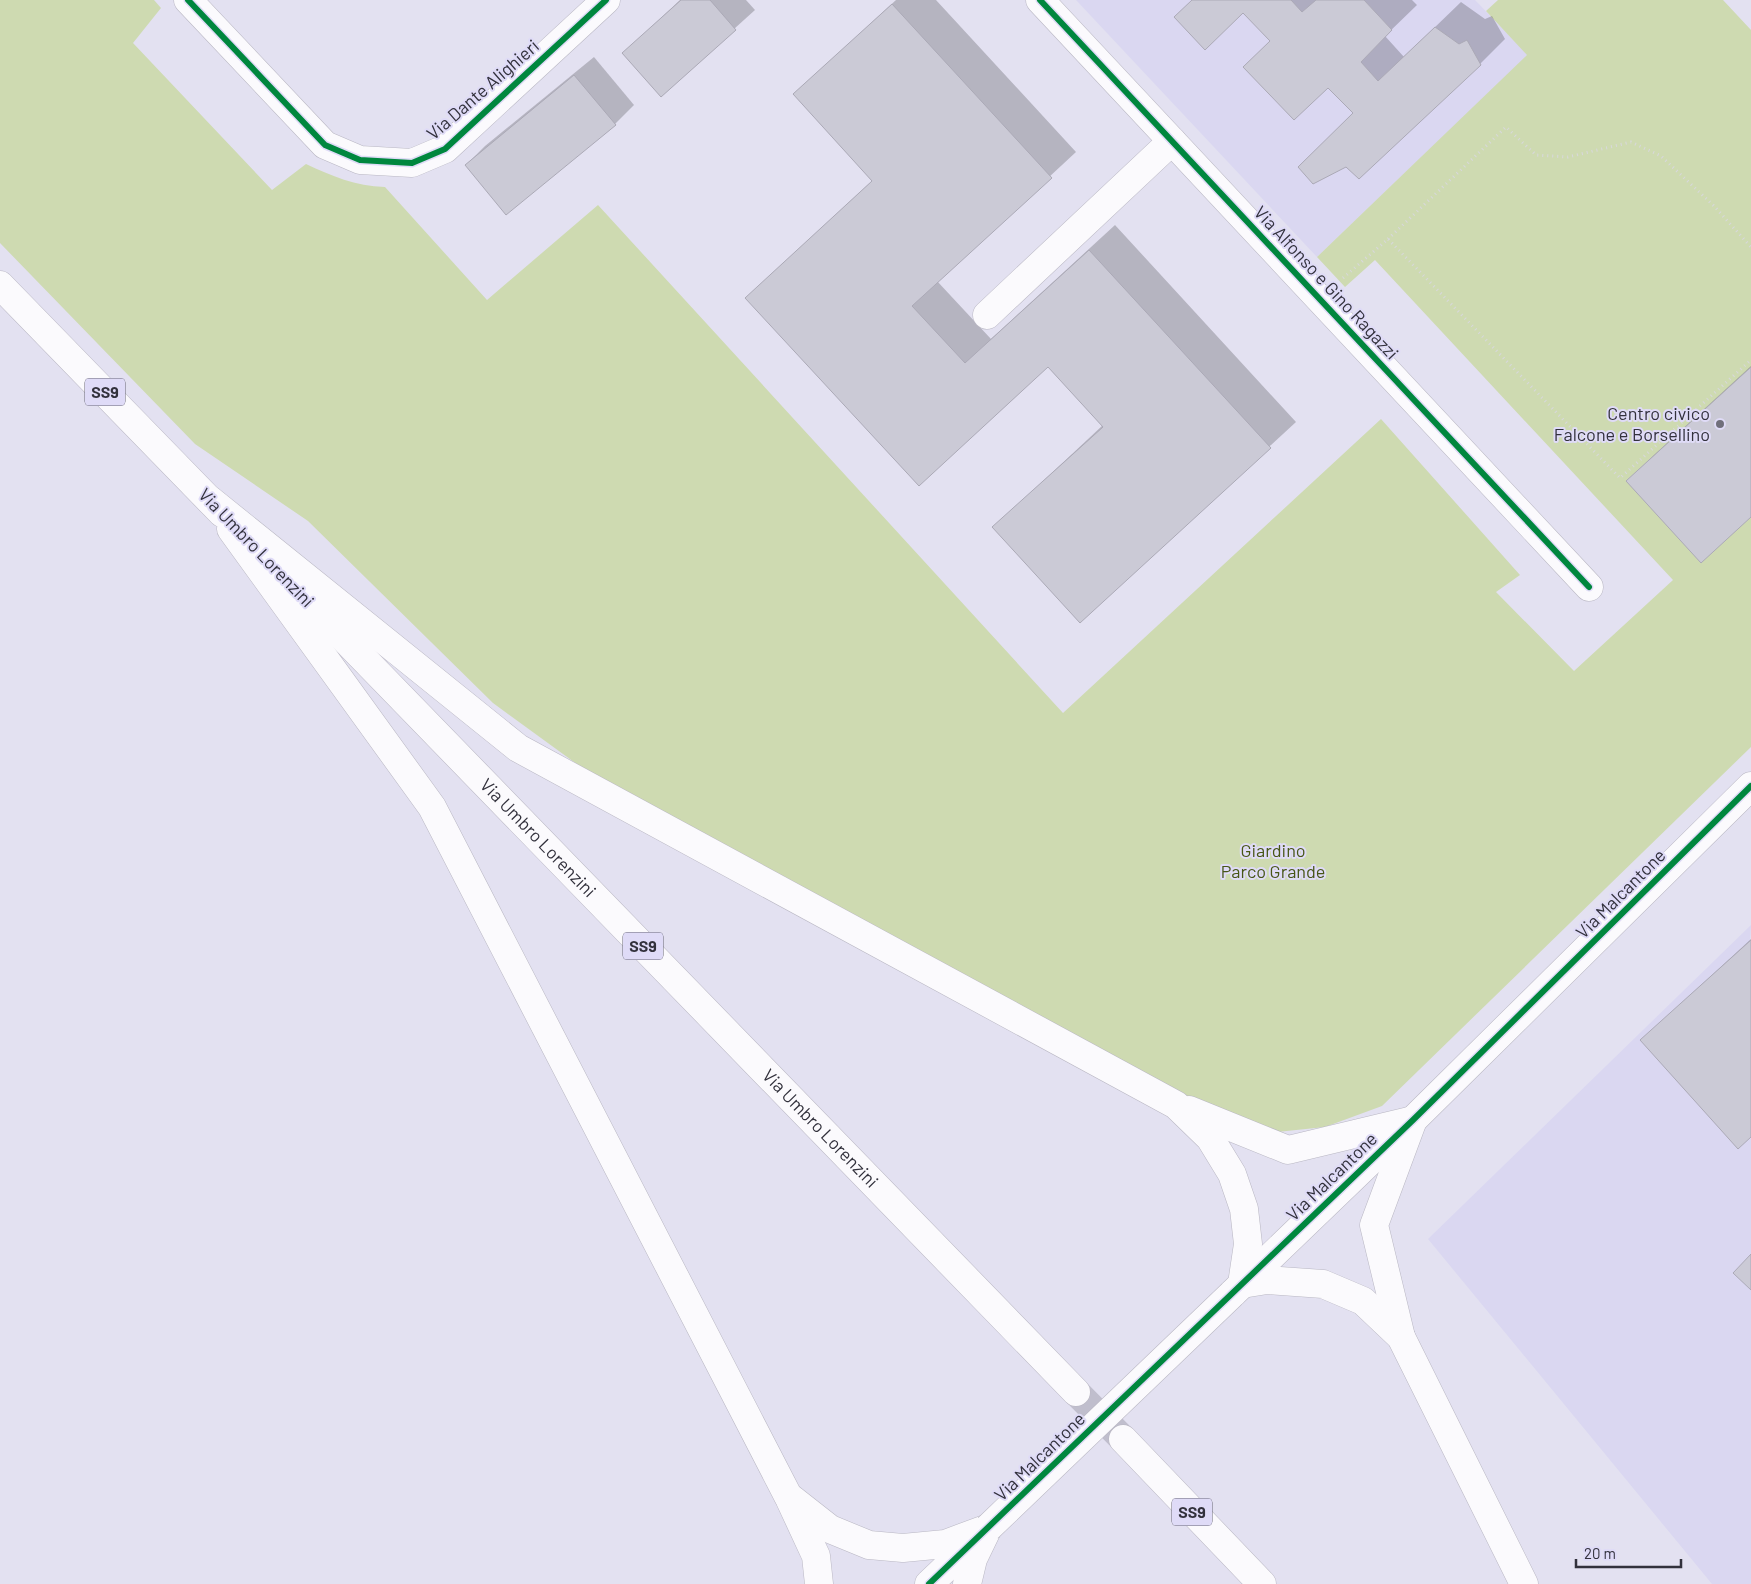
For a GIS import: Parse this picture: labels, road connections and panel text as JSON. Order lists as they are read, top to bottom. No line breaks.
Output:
{"streets":{"main road":["Via Dante Alighieri","Via Alfonso e Gino Ragazzi","SS9","Via Umbro Lorenzini","Via Malcantone"]},"parks":["Giardino Parco Grande"],"places":["Centro civico Falcone e Borsellino"],"scale_bar":"20 m"}
